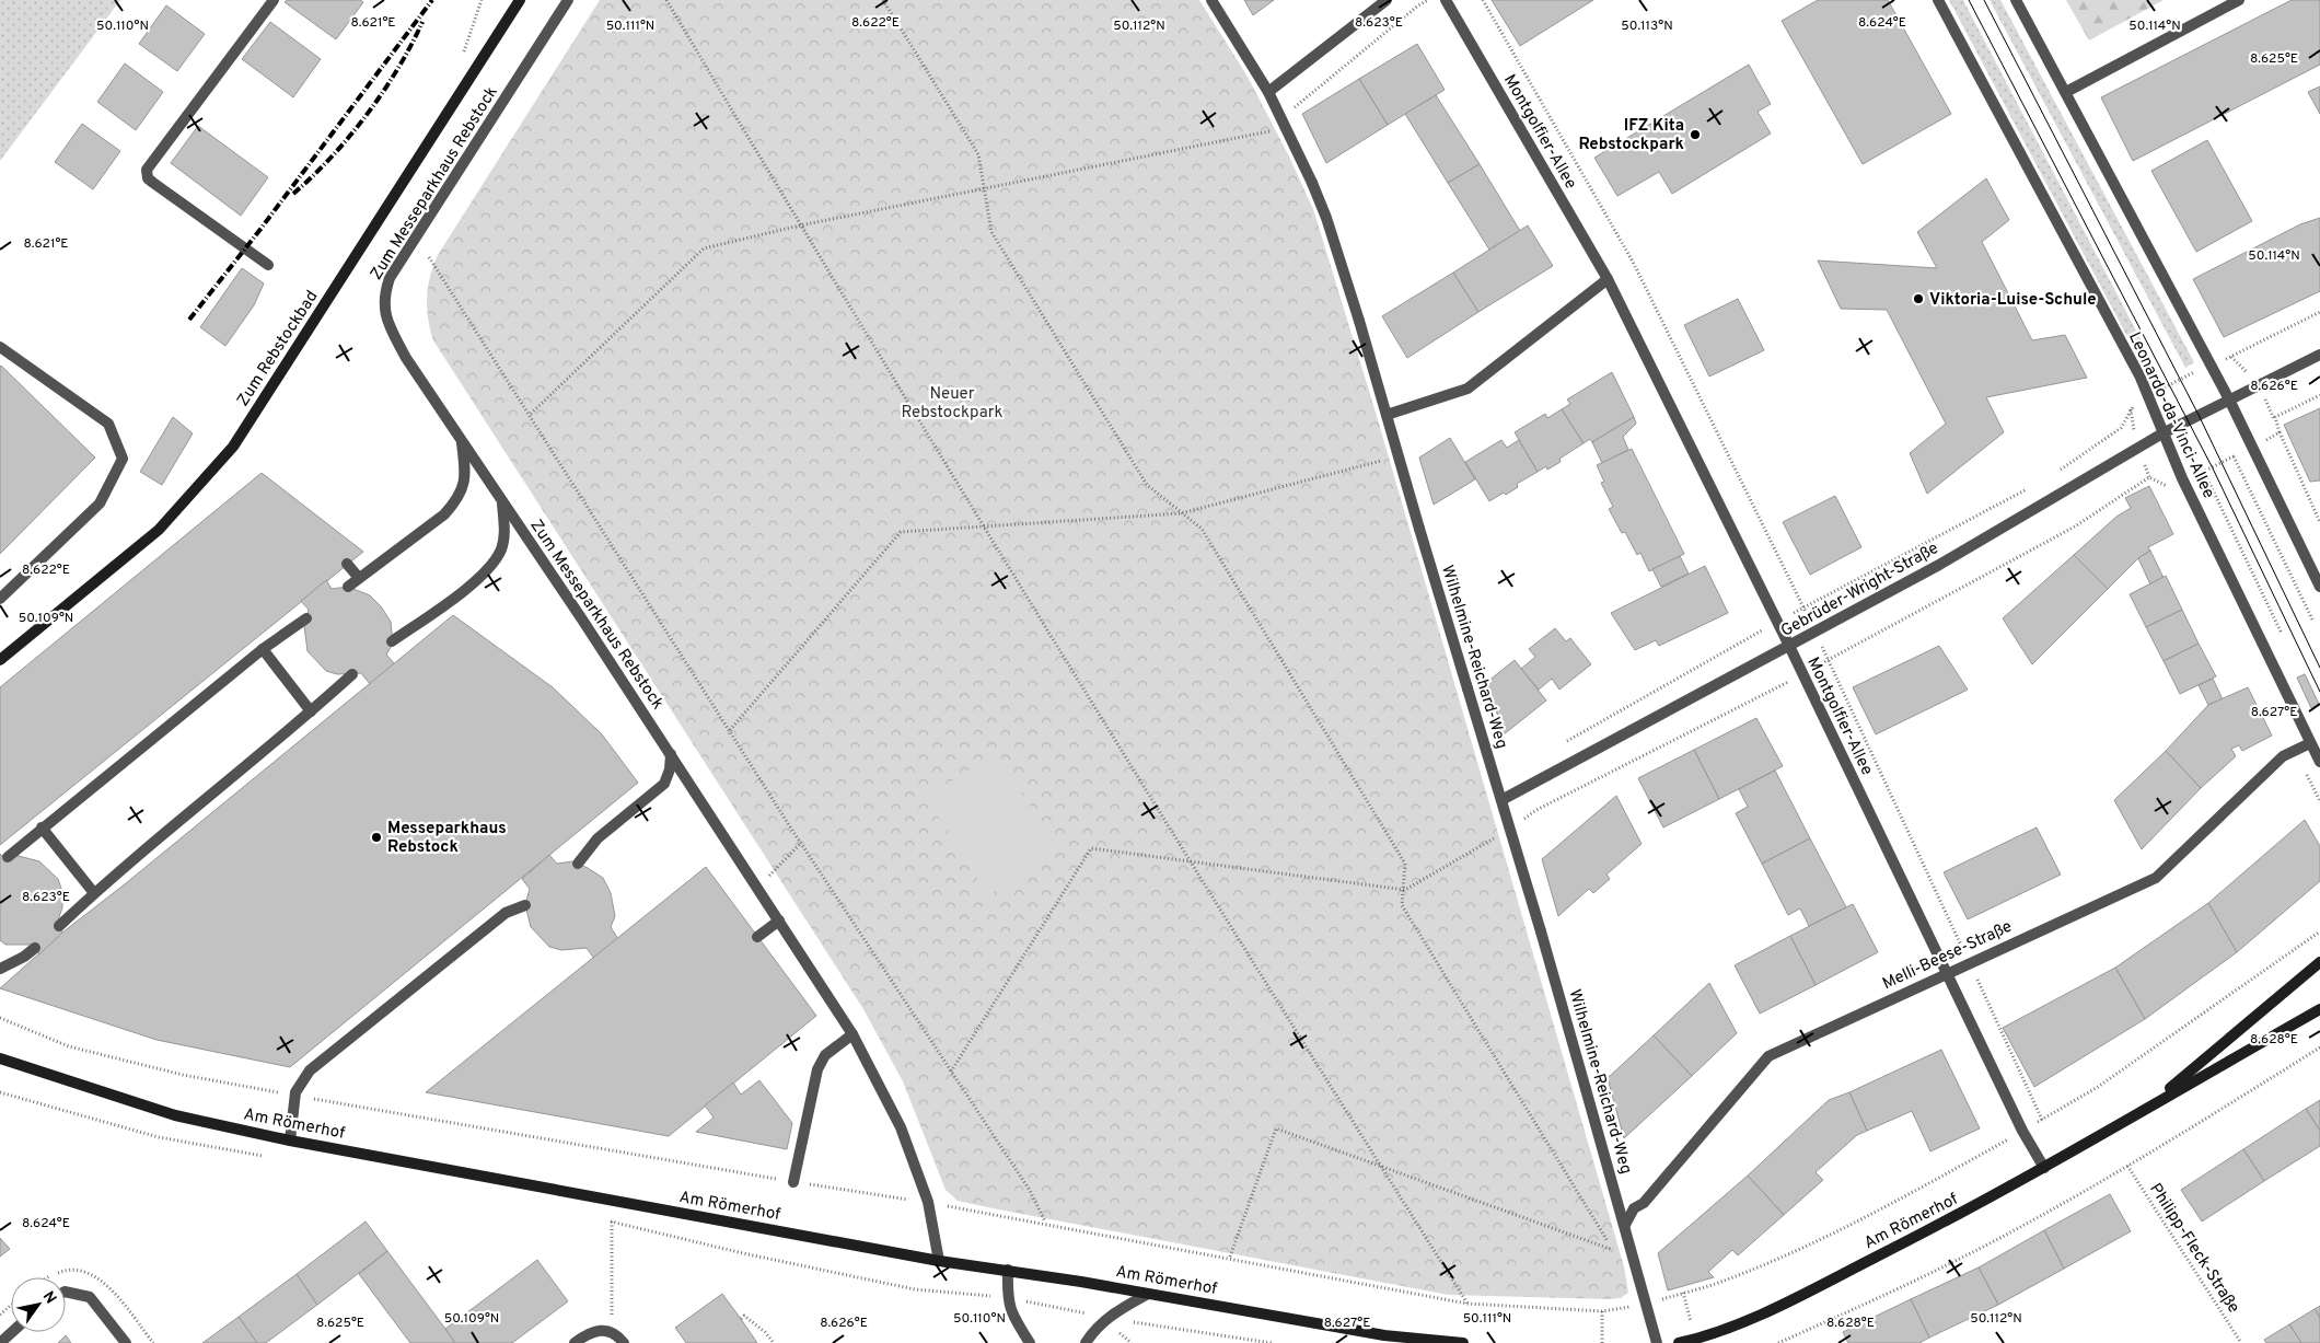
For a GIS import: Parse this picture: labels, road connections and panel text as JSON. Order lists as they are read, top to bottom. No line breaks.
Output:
{"streets":{"main road":["Zum Rebstockbad","Am Römerhof"],"street":["Montgolfier-Allee","Zum Messeparkhaus Rebstock","Leonardo-da-Vinci-Allee","Gebrüder-Wright-Straße","Wilhelmine-Reichard-Weg","Melli-Beese-Straße"],"path":["Philipp-Fleck-Straße"]},"crossings":[["Montgolfier-Allee","Gebrüder-Wright-Straße"],["Montgolfier-Allee","Melli-Beese-Straße"],["Montgolfier-Allee","Am Römerhof"],["Zum Messeparkhaus Rebstock","Am Römerhof"],["Leonardo-da-Vinci-Allee","Gebrüder-Wright-Straße"],["Leonardo-da-Vinci-Allee","Melli-Beese-Straße"],["Gebrüder-Wright-Straße","Wilhelmine-Reichard-Weg"],["Wilhelmine-Reichard-Weg","Melli-Beese-Straße"]],"parks":["Neuer Rebstockpark"],"places":["IFZ Kita Rebstockpark","Viktoria-Luise-Schule","Messeparkhaus Rebstock"],"north":"top right","coordinates":["8.621°E","8.622°E","8.624°E","8.623°E","50.110°N","50.111°N","50.112°N","50.113°N","50.114°N","8.625°E","8.626°E","50.109°N","8.627°E","8.628°E"]}
